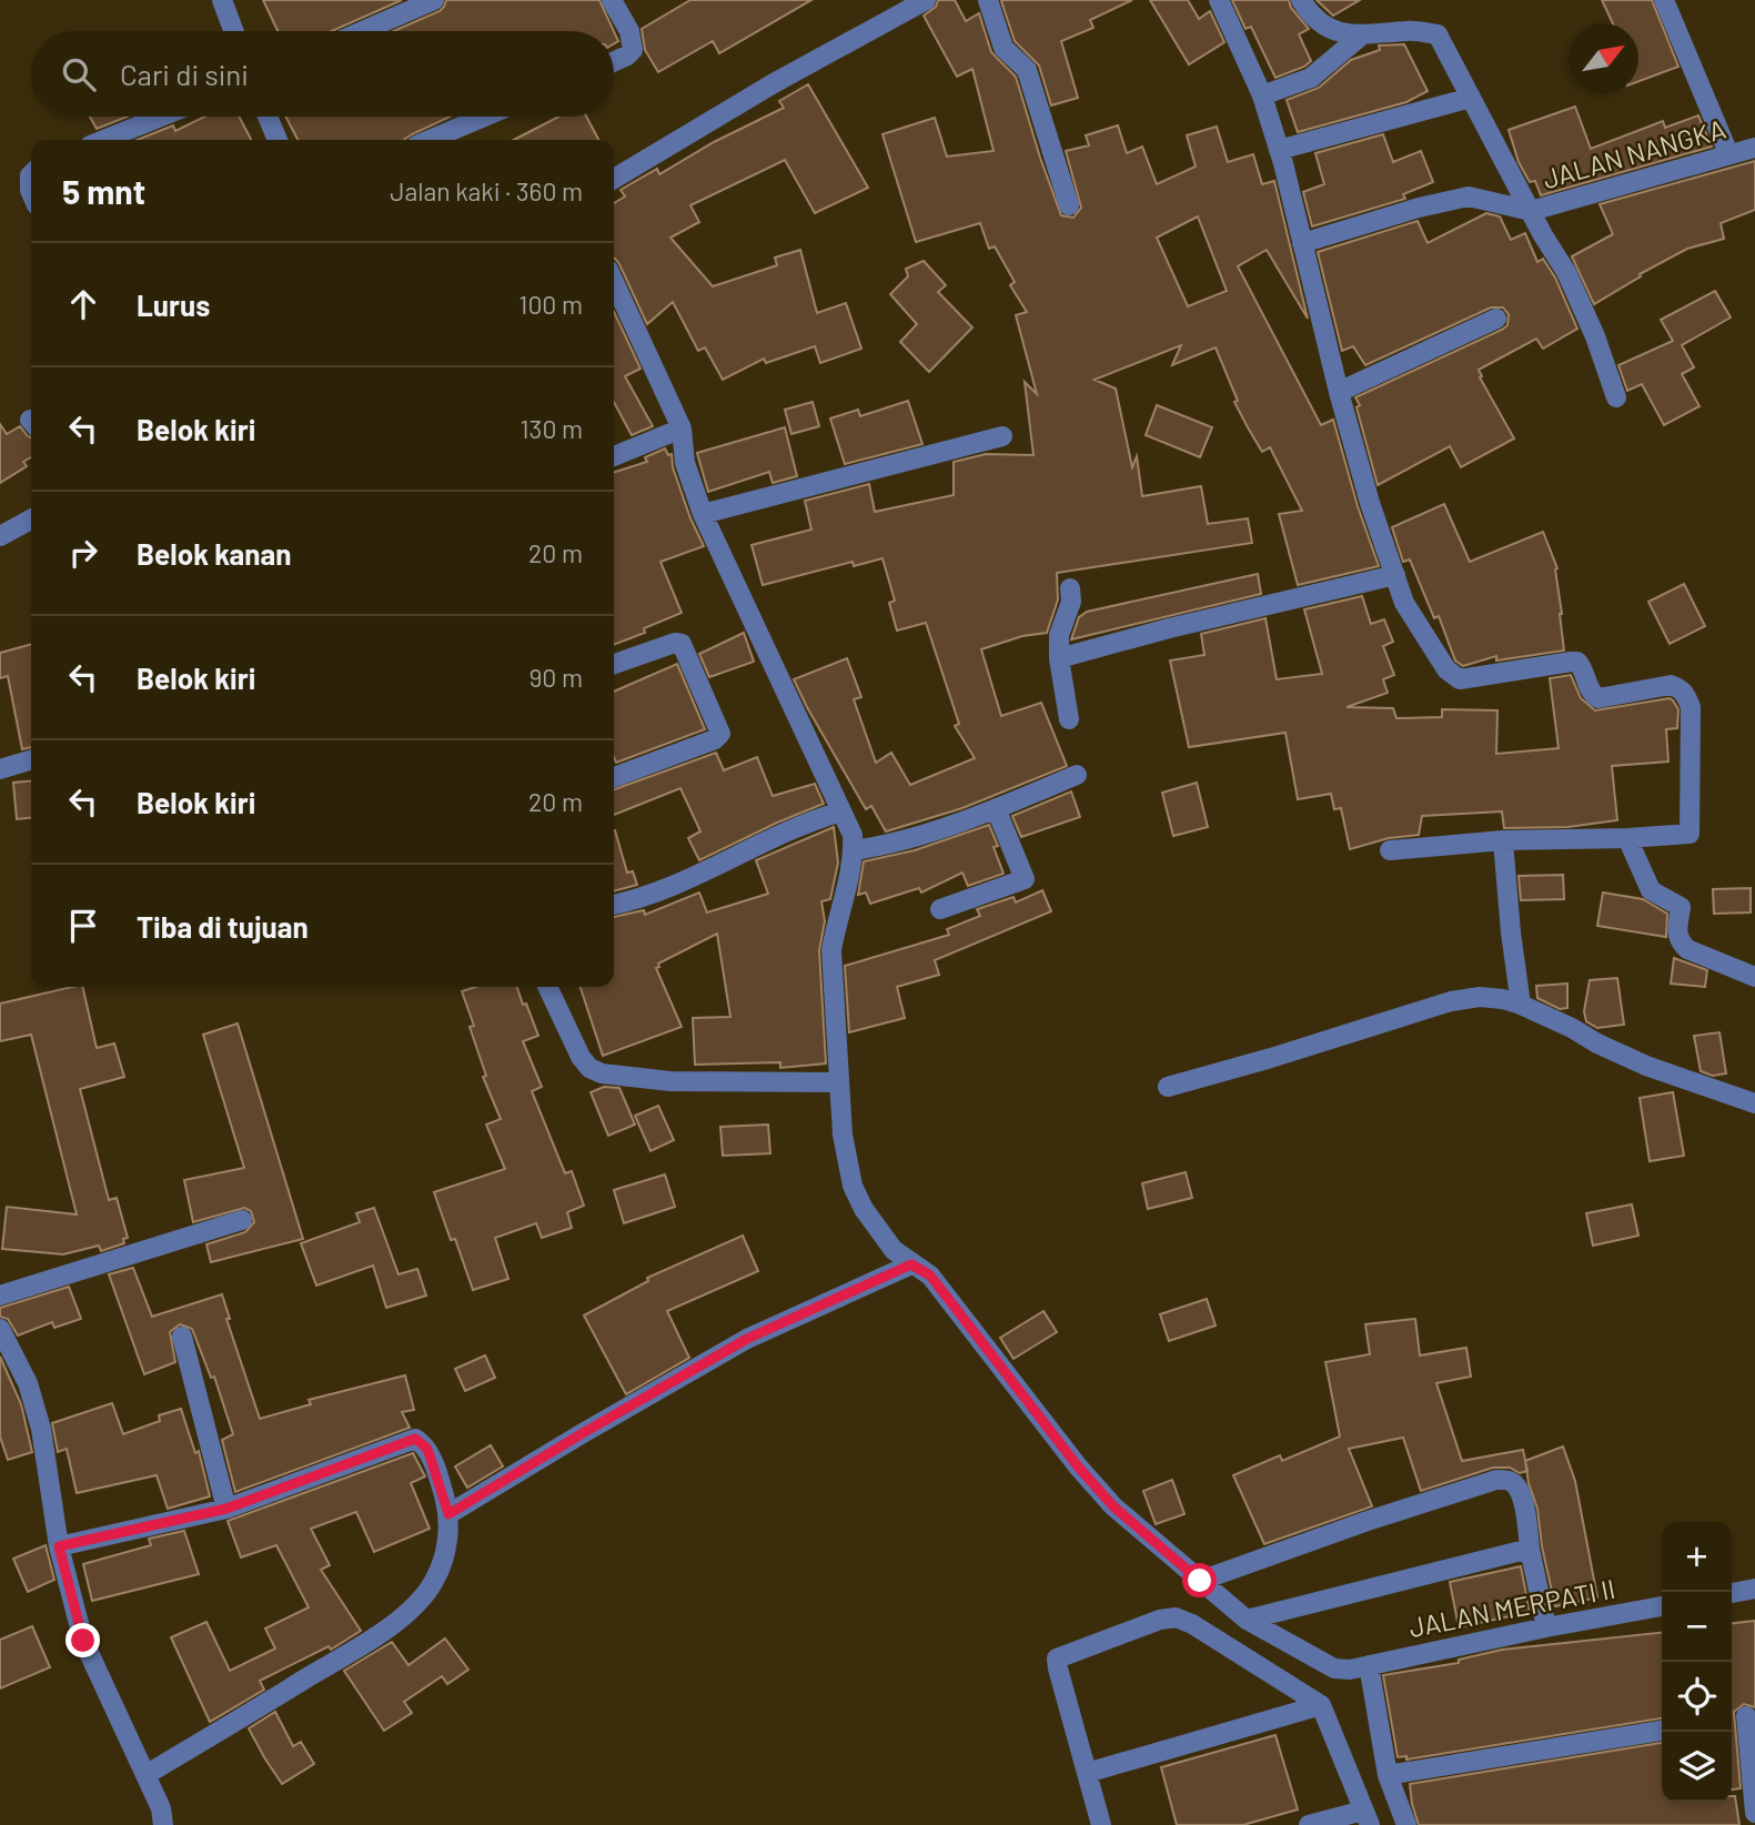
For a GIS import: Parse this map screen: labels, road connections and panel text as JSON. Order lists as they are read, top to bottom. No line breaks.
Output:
{"streets":{"street":["JALAN NANGKA","JALAN MERPATI II"]},"north":"top right","page":{"search":"Cari di sini","heading":["5 mnt","Jalan kaki · 360 m"],"list":[["Lurus","100 m"],["Belok kiri","130 m"],["Belok kanan","20 m"],["Belok kiri","90 m"],["Belok kiri","20 m"],"Tiba di tujuan"],"map_buttons":["+","−"]}}
